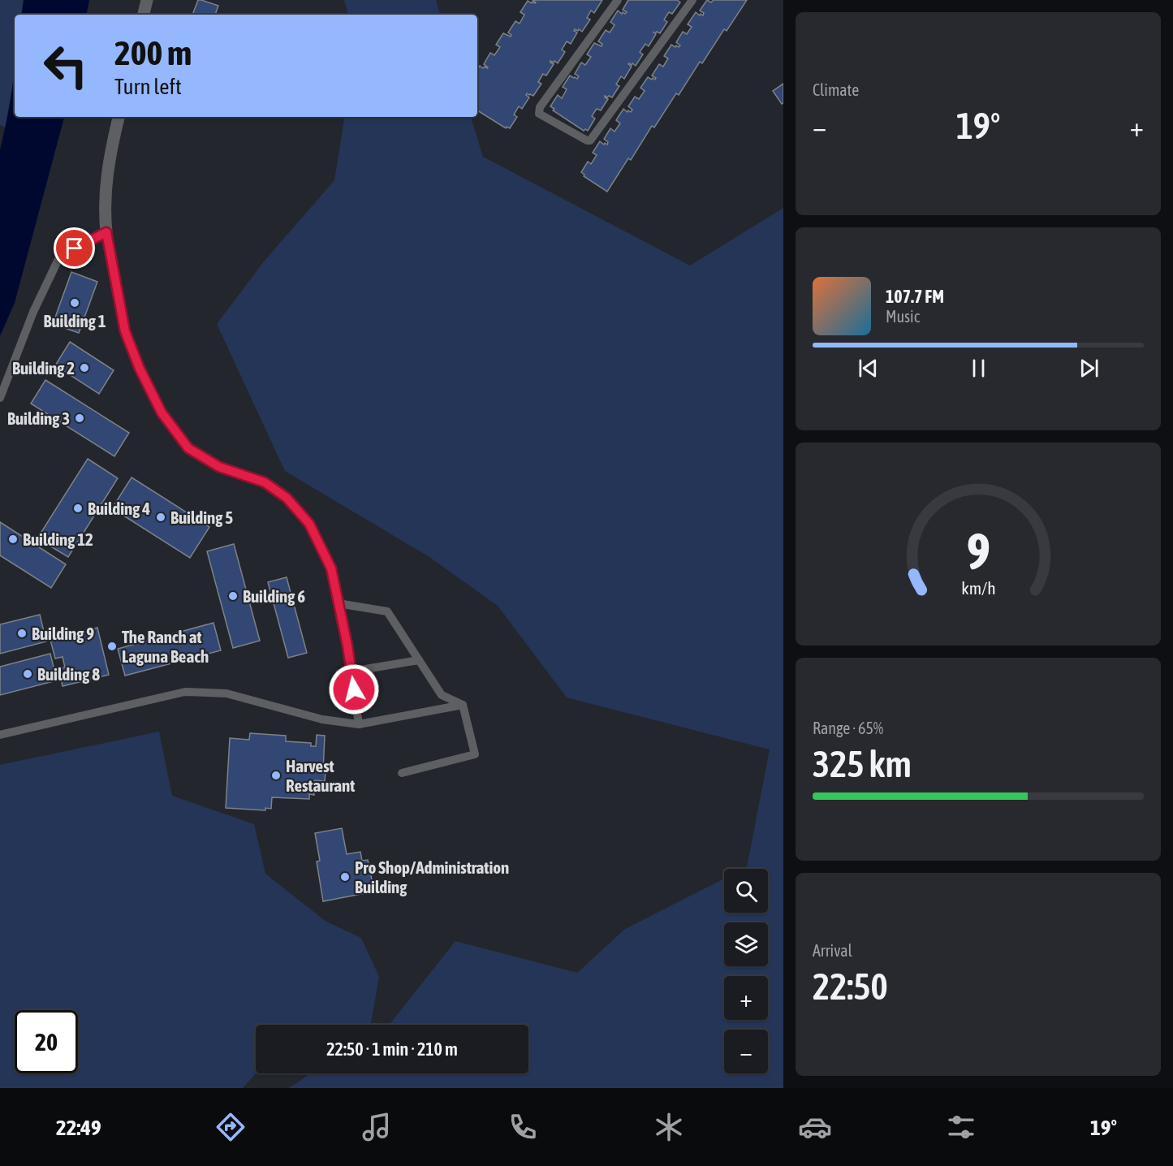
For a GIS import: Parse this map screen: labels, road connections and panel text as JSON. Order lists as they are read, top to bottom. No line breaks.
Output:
{"places":["Building 1","Building 2","Building 3","Building 4","Building 5","Building 12","Building 6","Building 9","The Ranch at Laguna Beach","Building 8","Harvest Restaurant","Pro Shop/Administration Building"],"page":{"tile":["Climate",["Range · 65%","325 km"],["Arrival","22:50"]],"turn":["200 m","Turn left"],"heat":["−","19°","+"],"song":["107.7 FM","Music"],"map_buttons":["+","−"],"limit":"20","trip":"22:50 · 1 min · 210 m","tabs":["22:49","19°"],"gauge":["9","km/h"]}}
